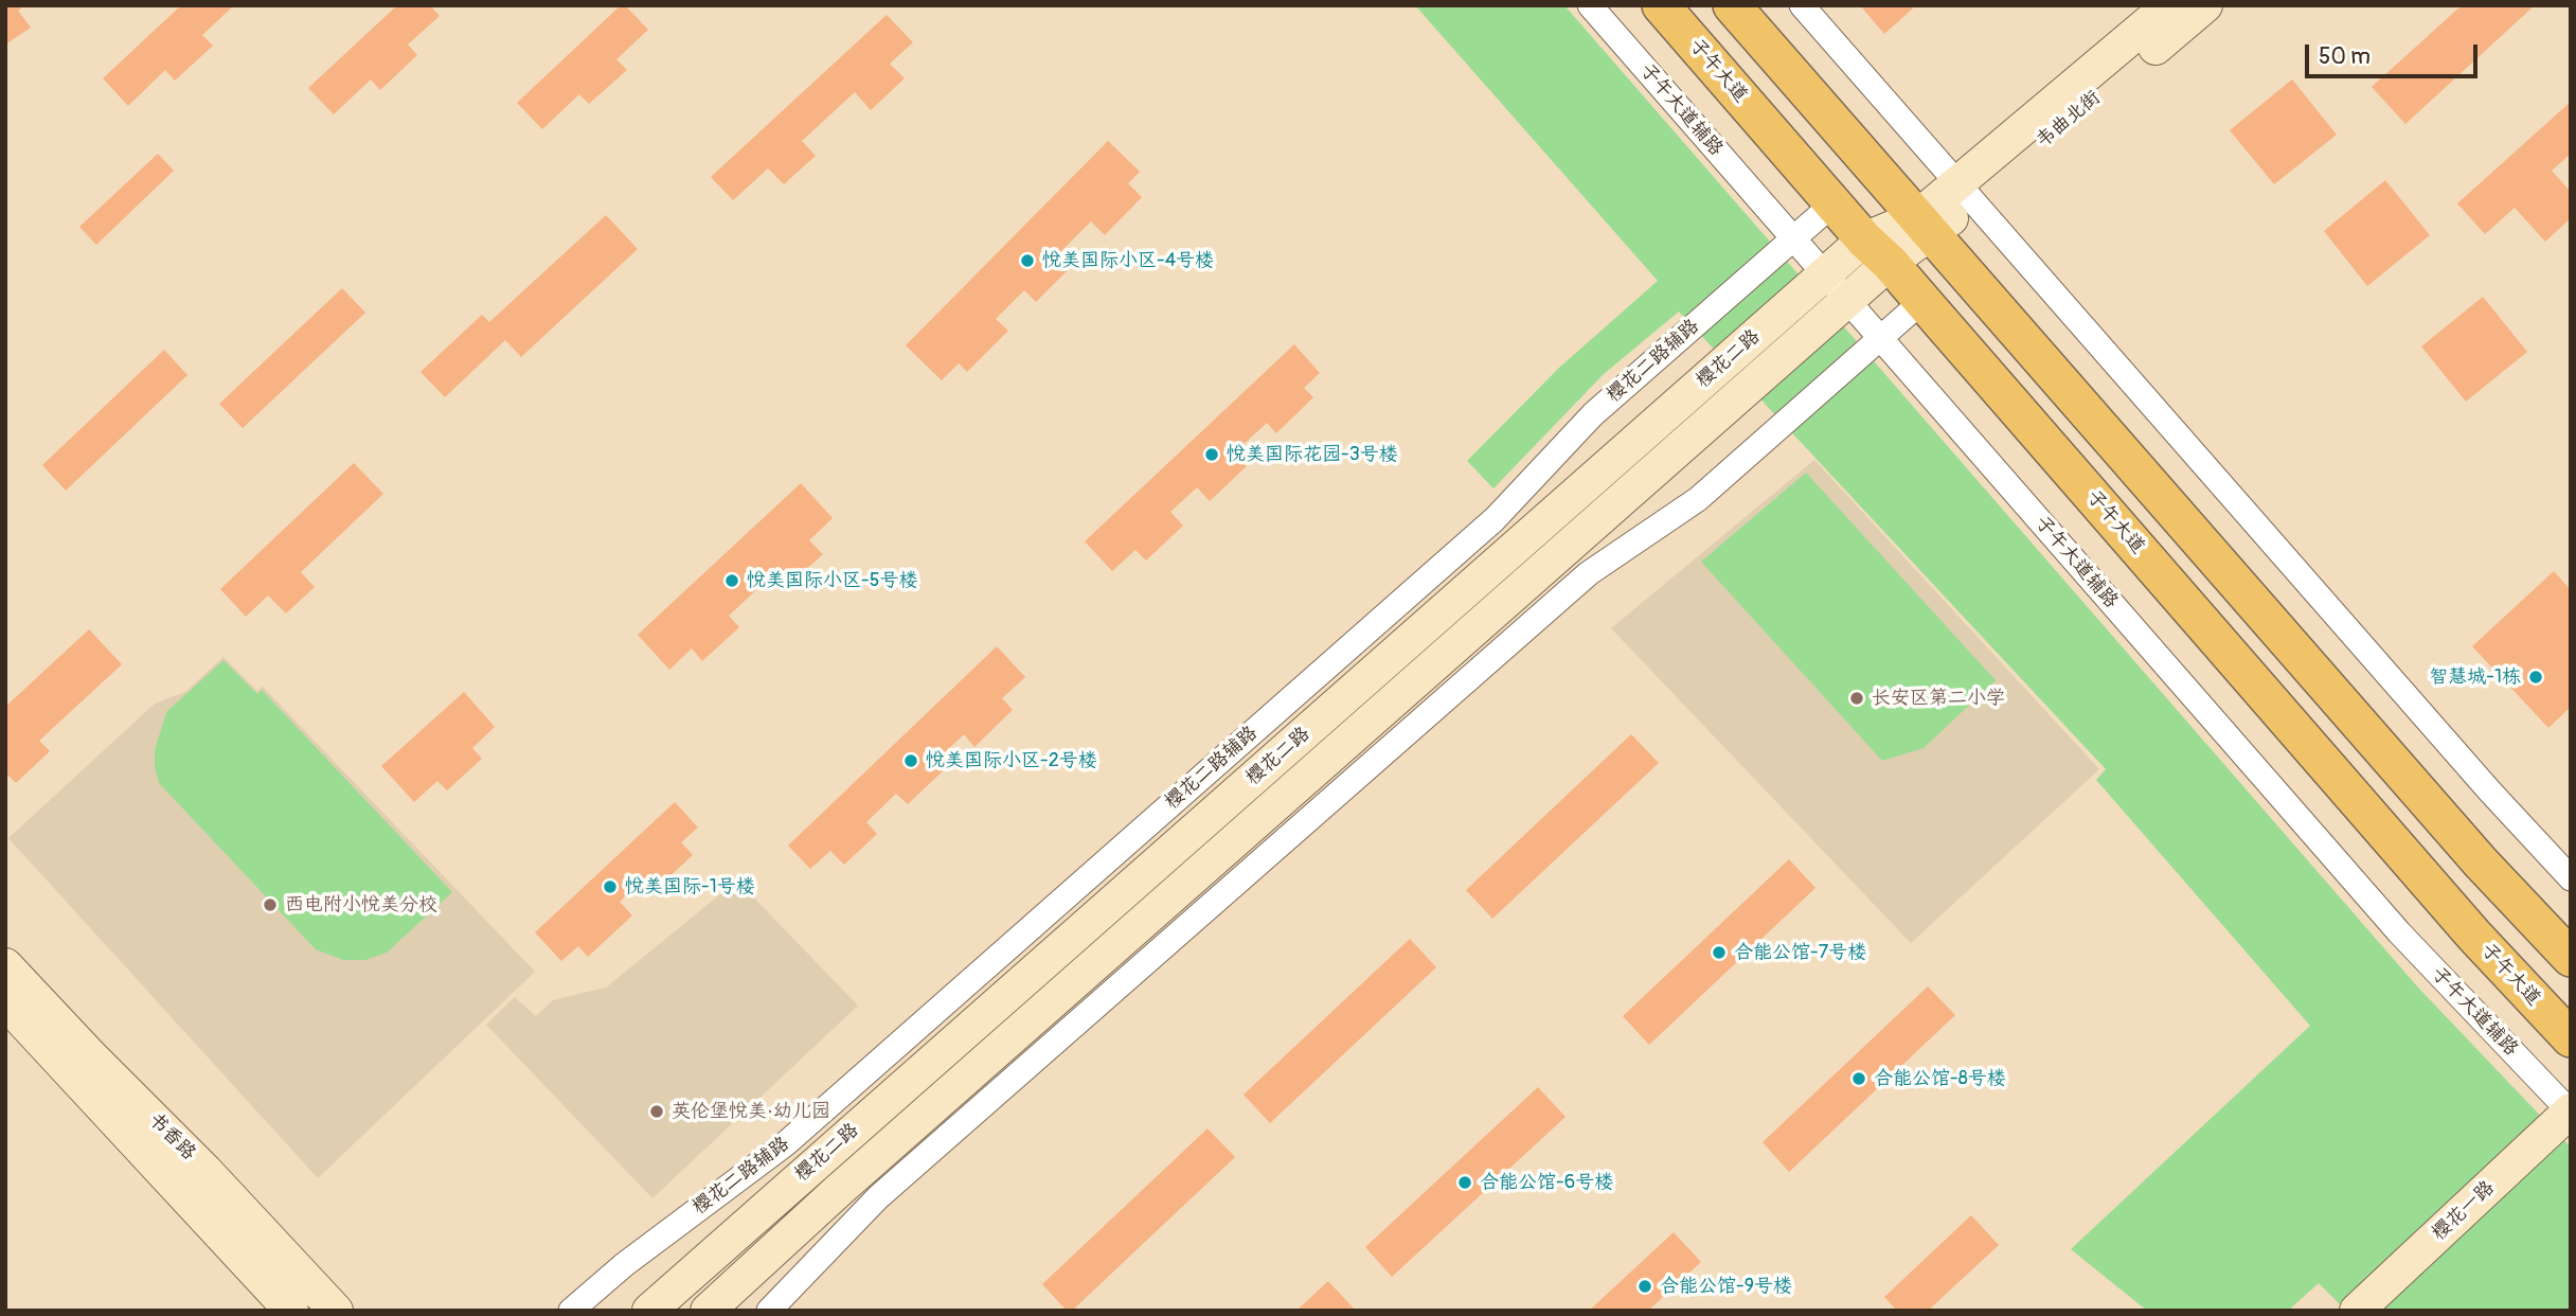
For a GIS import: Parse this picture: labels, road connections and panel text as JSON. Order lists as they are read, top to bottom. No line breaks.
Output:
{"streets":{"main road":["子午大道","韦曲北街","樱花二路","书香路","樱花一路"],"street":["子午大道辅路","樱花二路辅路"]},"crossings":[["子午大道","樱花二路"],["子午大道","樱花二路辅路"],["子午大道辅路","樱花二路"],["子午大道辅路","樱花二路辅路"],["子午大道辅路","樱花一路"],["韦曲北街","樱花二路"]],"places":["悦美国际小区-4号楼","悦美国际花园-3号楼","悦美国际小区-5号楼","智慧城-1栋","长安区第二小学","悦美国际小区-2号楼","悦美国际-1号楼","西电附小悦美分校","合能公馆-7号楼","合能公馆-8号楼","英伦堡悦美·幼儿园","合能公馆-6号楼","合能公馆-9号楼"],"scale_bar":"50 m"}
